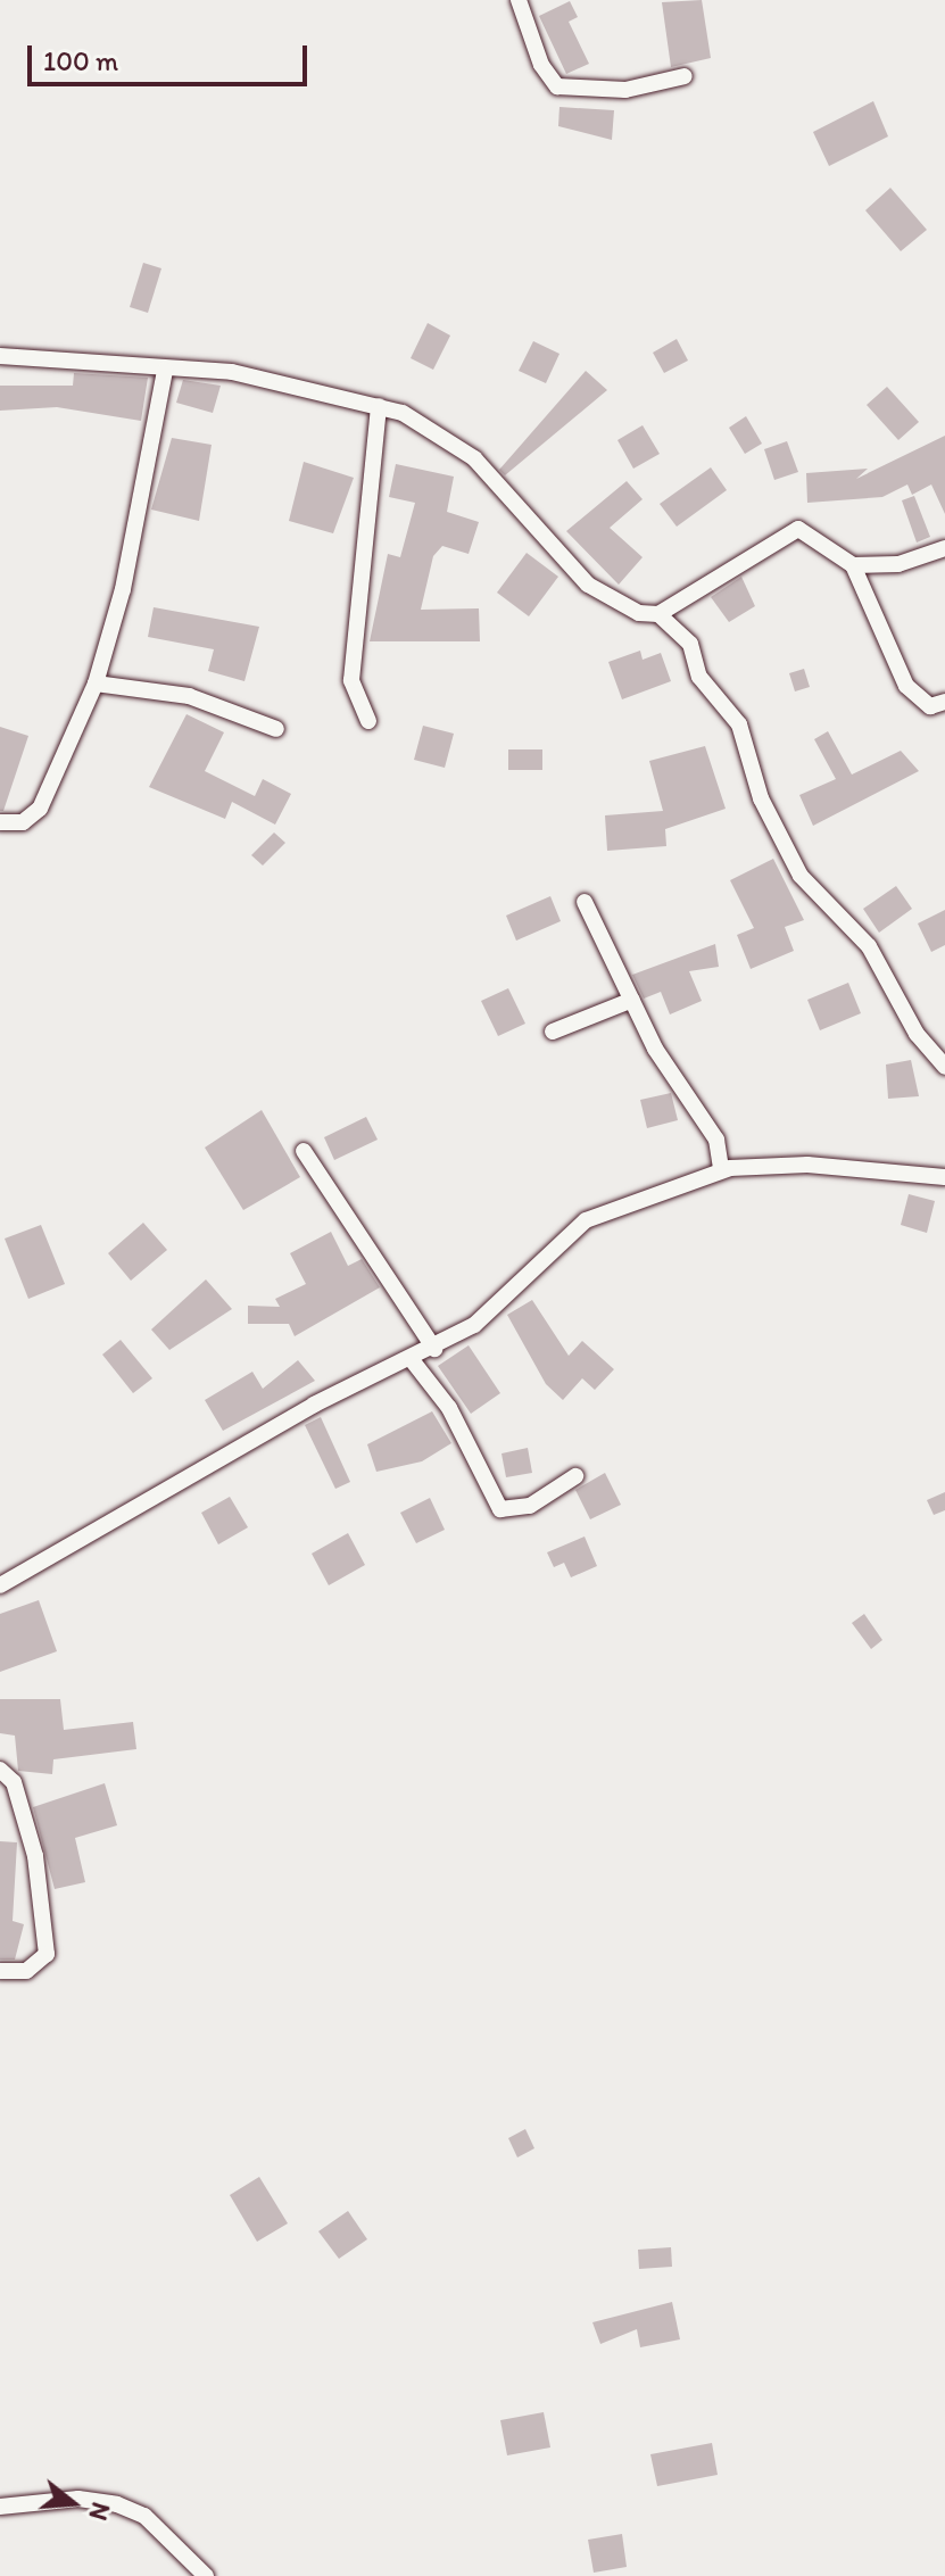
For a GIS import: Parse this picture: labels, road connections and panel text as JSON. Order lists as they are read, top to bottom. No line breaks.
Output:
{"scale_bar":"100 m","north":"right"}
